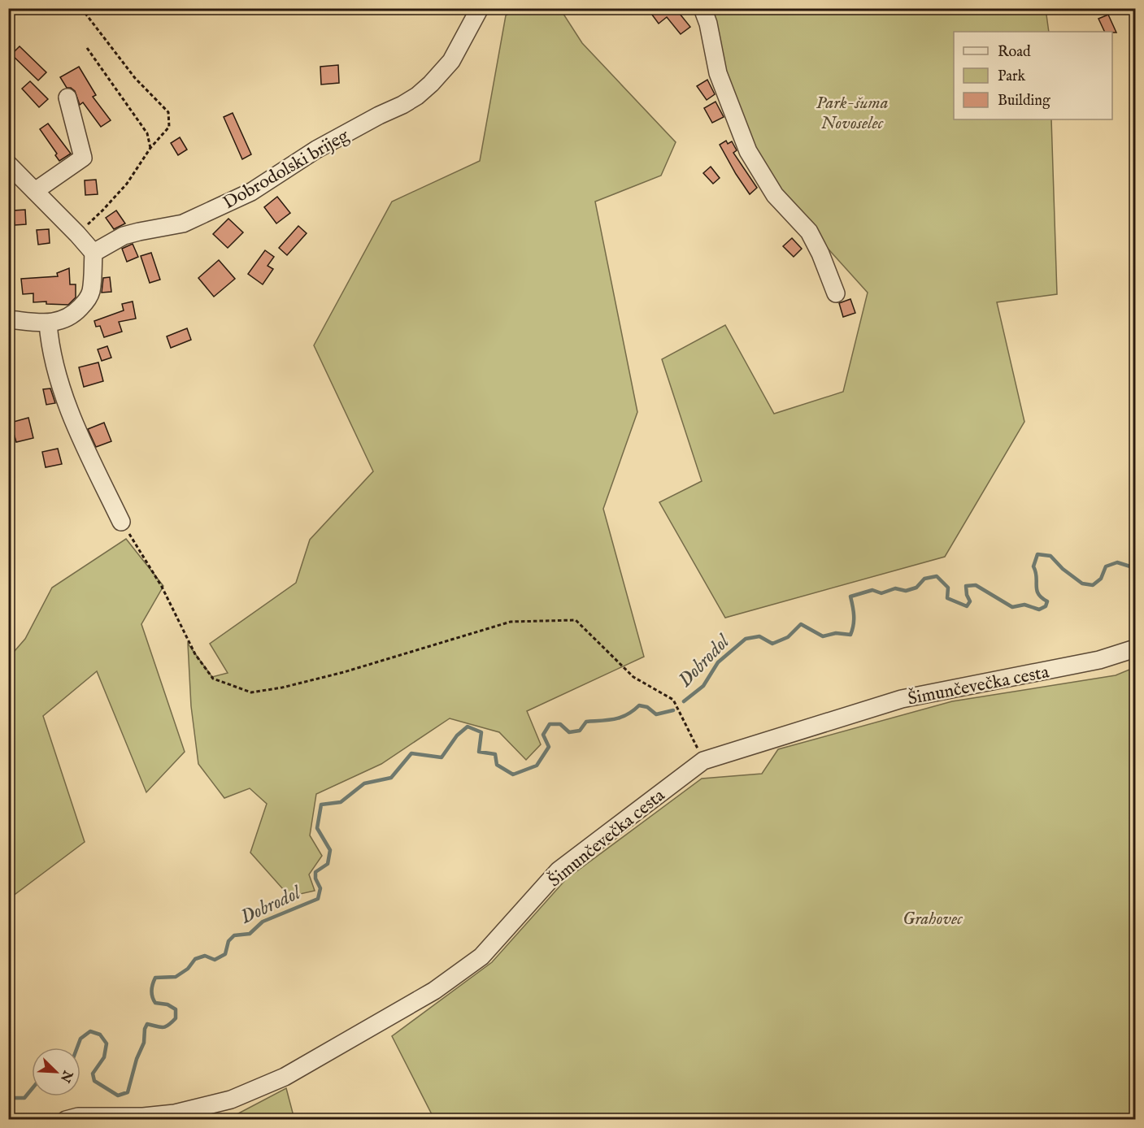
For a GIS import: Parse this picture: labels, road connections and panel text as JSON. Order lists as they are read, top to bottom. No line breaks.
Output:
{"streets":{"street":["Dobrodolski brijeg","Šimunčevečka cesta"]},"water":["Dobrodol"],"parks":["Park-šuma Novoselec","Grahovec"],"legend":["Road","Park","Building"],"north":"bottom right"}
